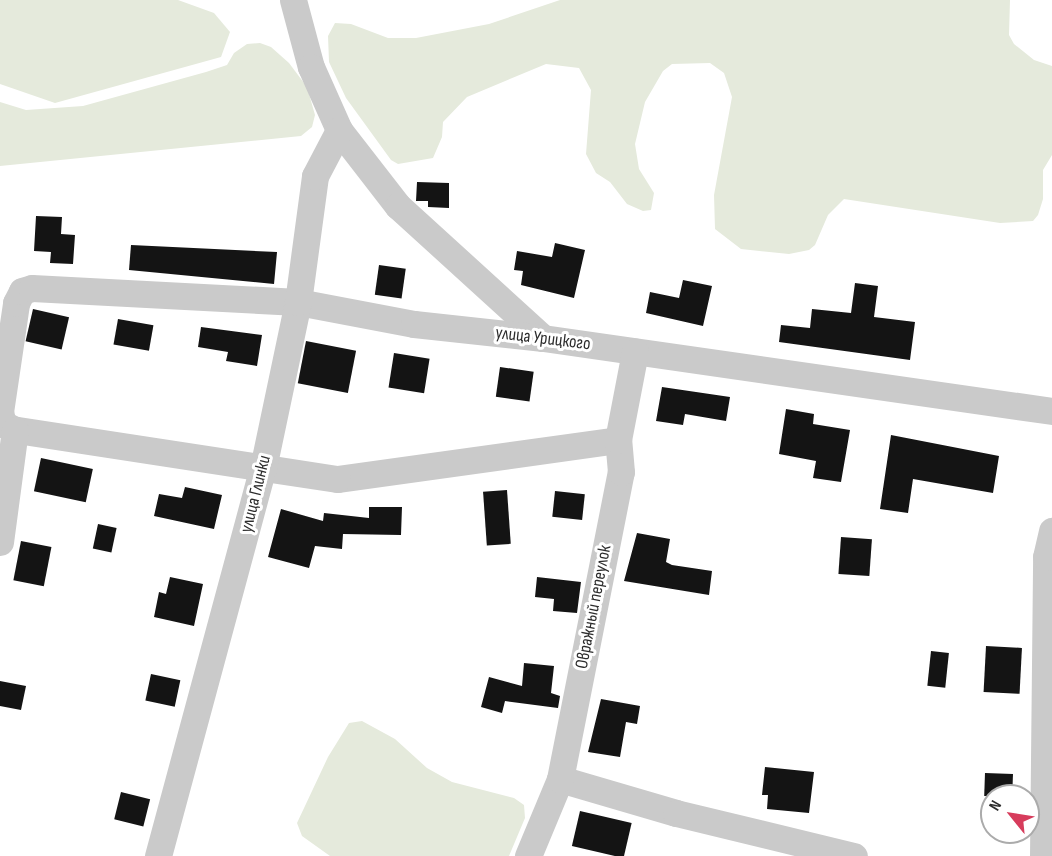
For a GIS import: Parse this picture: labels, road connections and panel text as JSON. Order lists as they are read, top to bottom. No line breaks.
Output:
{"streets":{"street":["улица Урицкого","улица Глинки","Овражный переулок"]},"crossings":[["улица Урицкого","улица Глинки"],["улица Урицкого","Овражный переулок"]],"north":"top left"}
